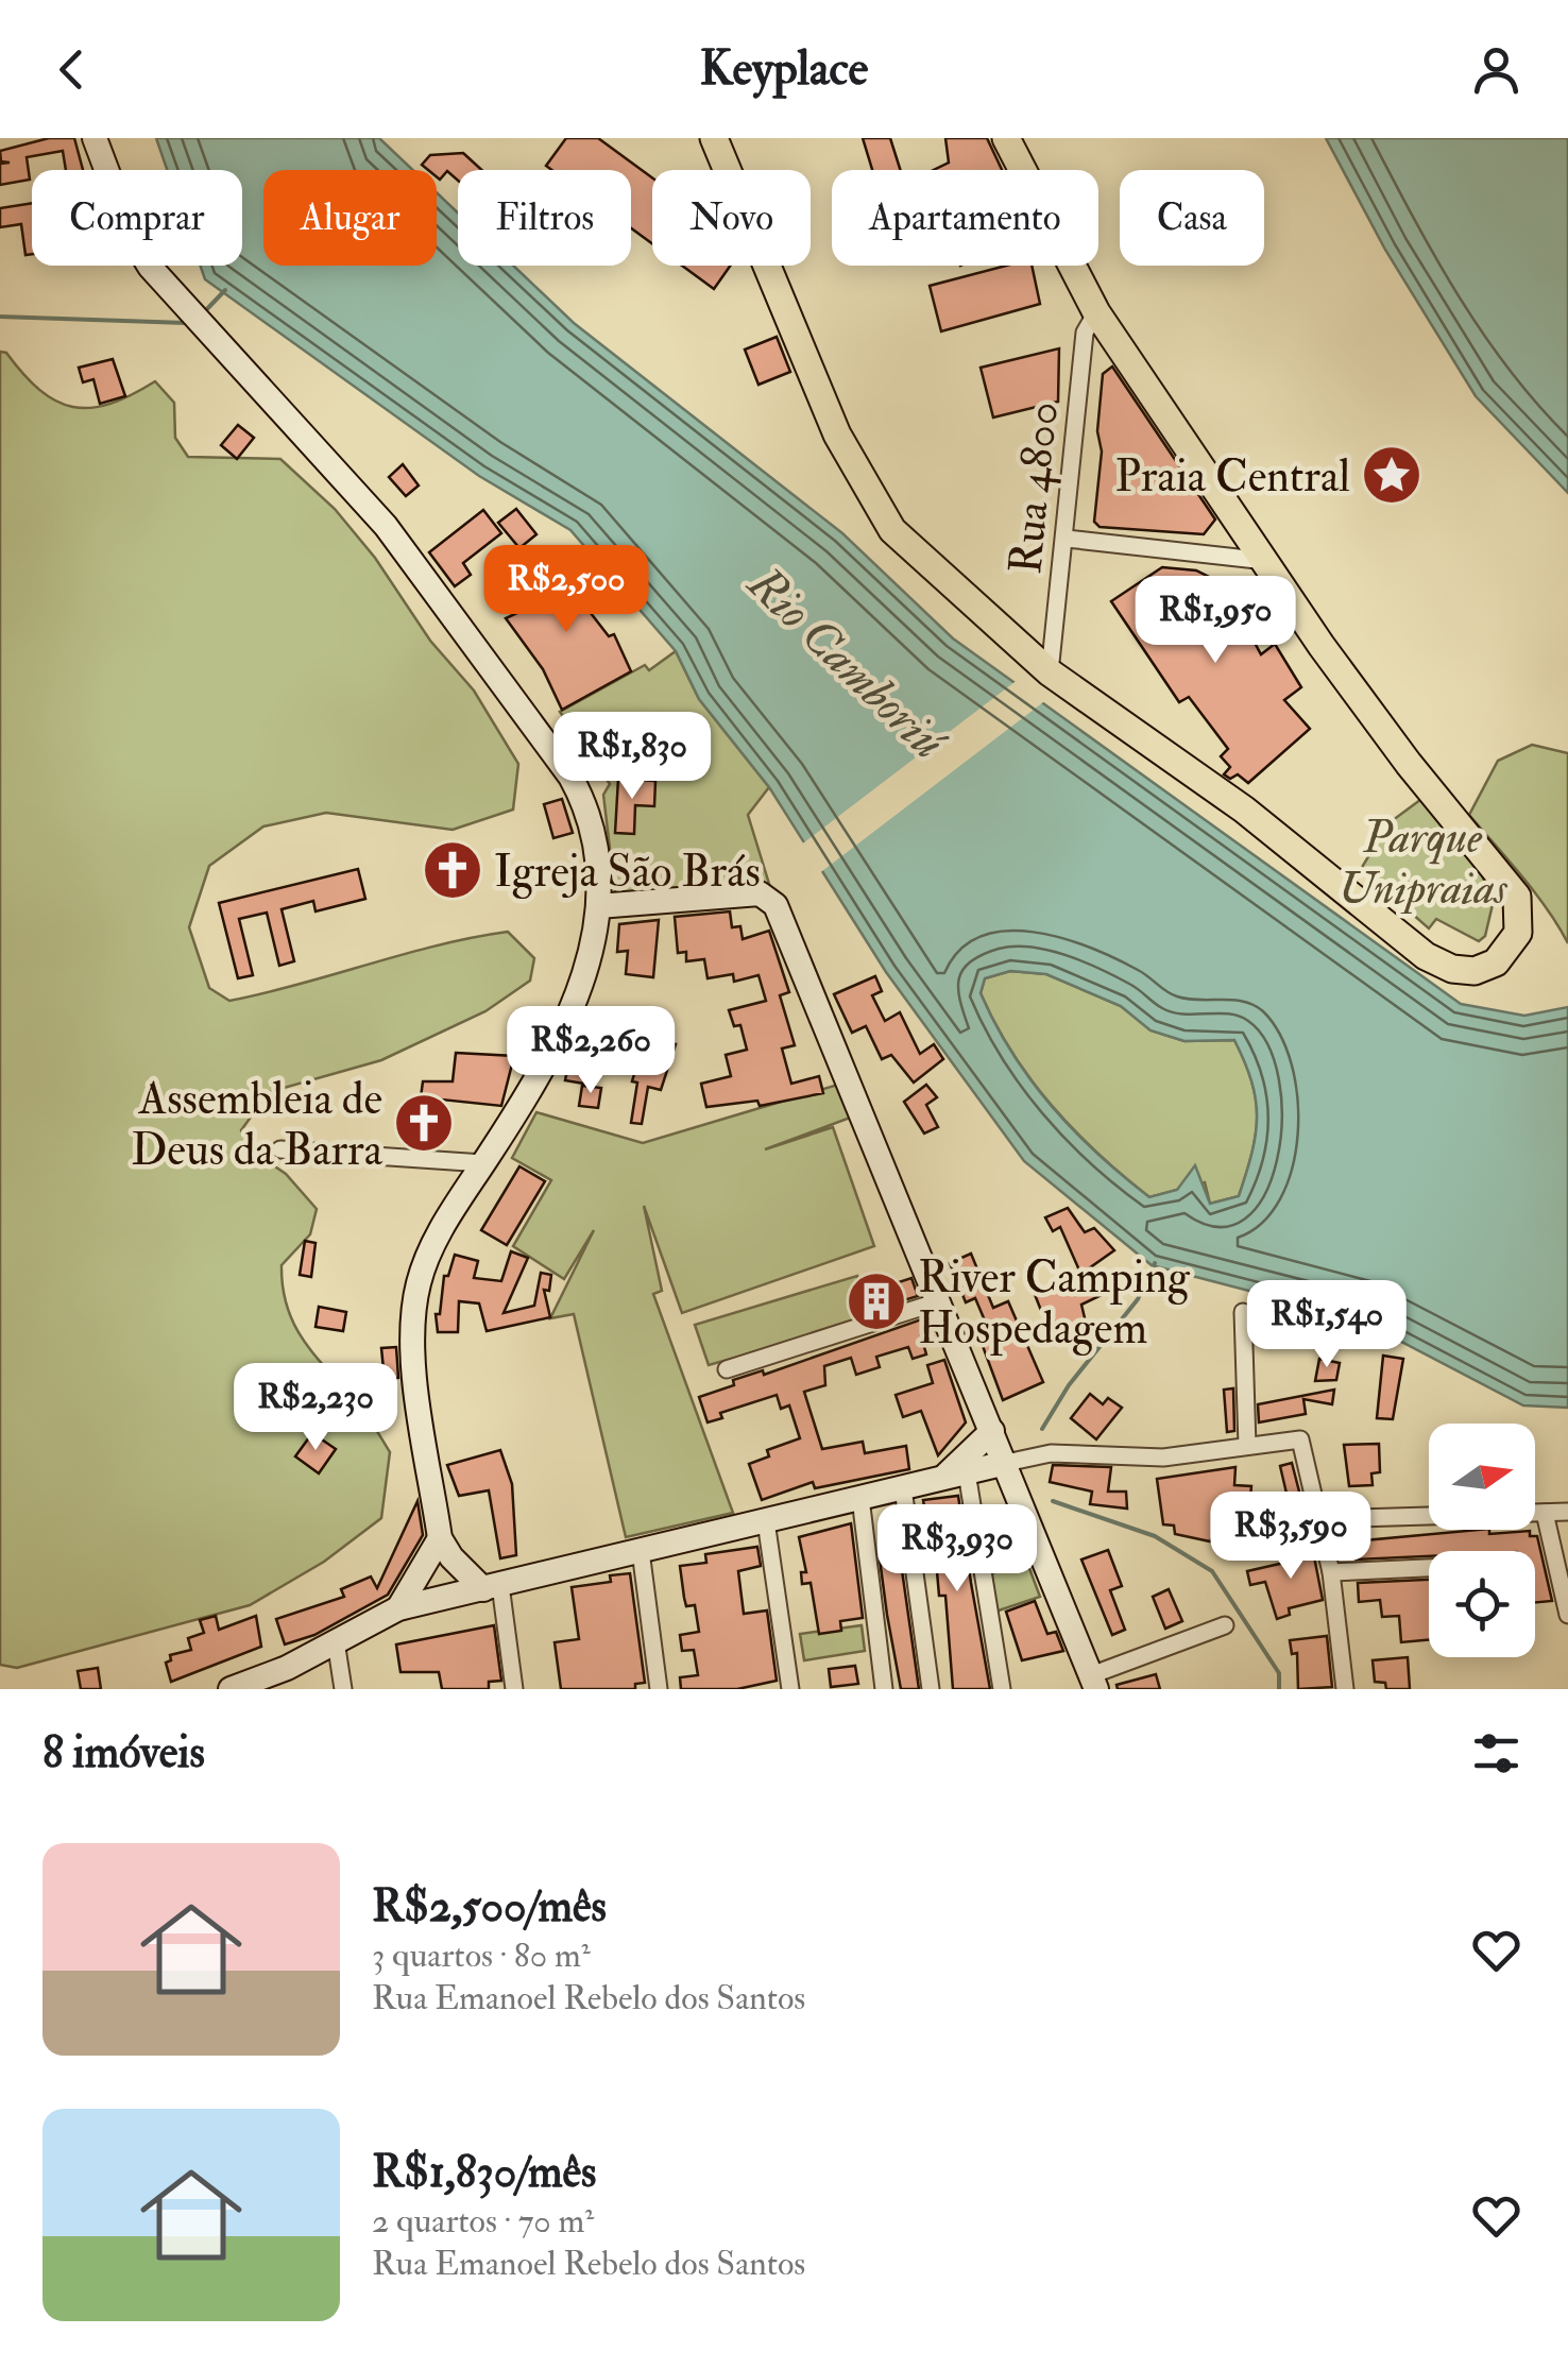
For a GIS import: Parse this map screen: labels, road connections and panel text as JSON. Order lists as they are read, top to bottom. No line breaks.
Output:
{"streets":{"street":["Rua 4800"]},"water":["Rio Camboriú"],"parks":["Parque Unipraias"],"places":{"place":["Praia Central"],"church":["Igreja São Brás","Assembleia de Deus da Barra"],"building":["River Camping Hospedagem"]},"north":"right","page":{"header":"Keyplace","chip":["Comprar","Alugar","Filtros","Novo","Apartamento","Casa"],"price":["R$2,500","R$1,950","R$1,830","R$2,260","R$1,540","R$2,230","R$3,590","R$3,930"],"heading":"8 imóveis","list":[{"name":"R$2,500/mês","note":"3 quartos · 80 m² · Rua Emanoel Rebelo dos Santos"},{"name":"R$1,830/mês","note":"2 quartos · 70 m² · Rua Emanoel Rebelo dos Santos"}]}}
